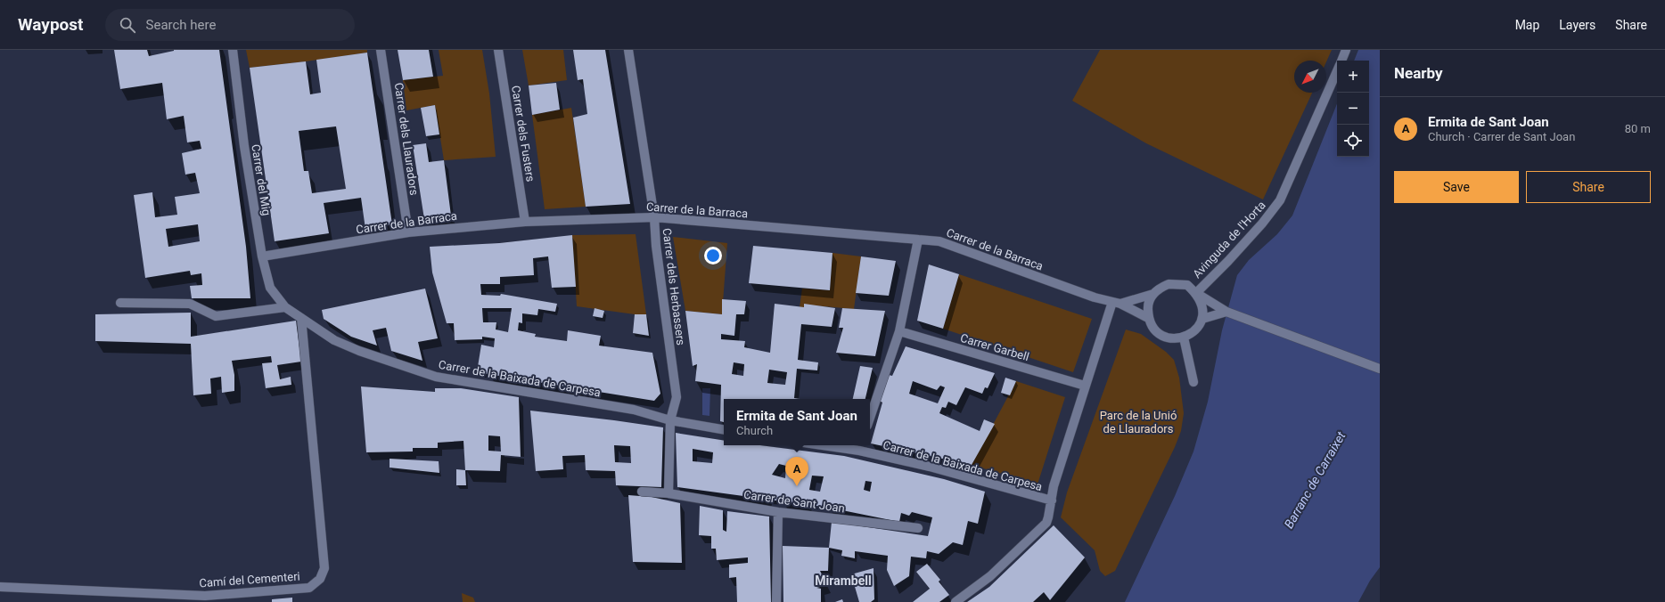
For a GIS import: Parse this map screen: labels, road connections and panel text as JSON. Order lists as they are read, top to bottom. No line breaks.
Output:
{"streets":{"street":["Carrer dels Fusters","Carrer dels Llauradors","Carrer del Mig","Carrer de la Barraca","Avinguda de l'Horta","Carrer dels Herbassers","Carrer Garbell","Carrer de la Baixada de Carpesa","Carrer de Sant Joan","Camí del Cementeri"]},"crossings":[["Carrer dels Fusters","Carrer de la Barraca"],["Carrer dels Llauradors","Carrer de la Barraca"],["Carrer del Mig","Carrer de la Barraca"],["Carrer del Mig","Carrer de la Baixada de Carpesa"],["Carrer del Mig","Camí del Cementeri"],["Carrer de la Barraca","Avinguda de l'Horta"],["Carrer de la Barraca","Carrer dels Herbassers"],["Carrer dels Herbassers","Carrer de la Baixada de Carpesa"],["Carrer dels Herbassers","Carrer de Sant Joan"],["Carrer de la Baixada de Carpesa","Camí del Cementeri"]],"districts":["Mirambell"],"water":["Barranc de Carraixet"],"parks":["Parc de la Unió de Llauradors"],"north":"bottom left","page":{"header":"Waypost","search":"Search here","nav":["Map","Layers","Share"],"heading":"Nearby","map_buttons":["+","−"],"list":[{"mark":"A","name":"Ermita de Sant Joan","note":"Church · Carrer de Sant Joan","value":"80 m"}],"buttons":["Save","Share"],"popup":["Ermita de Sant Joan","Church"],"pins":"A"}}
